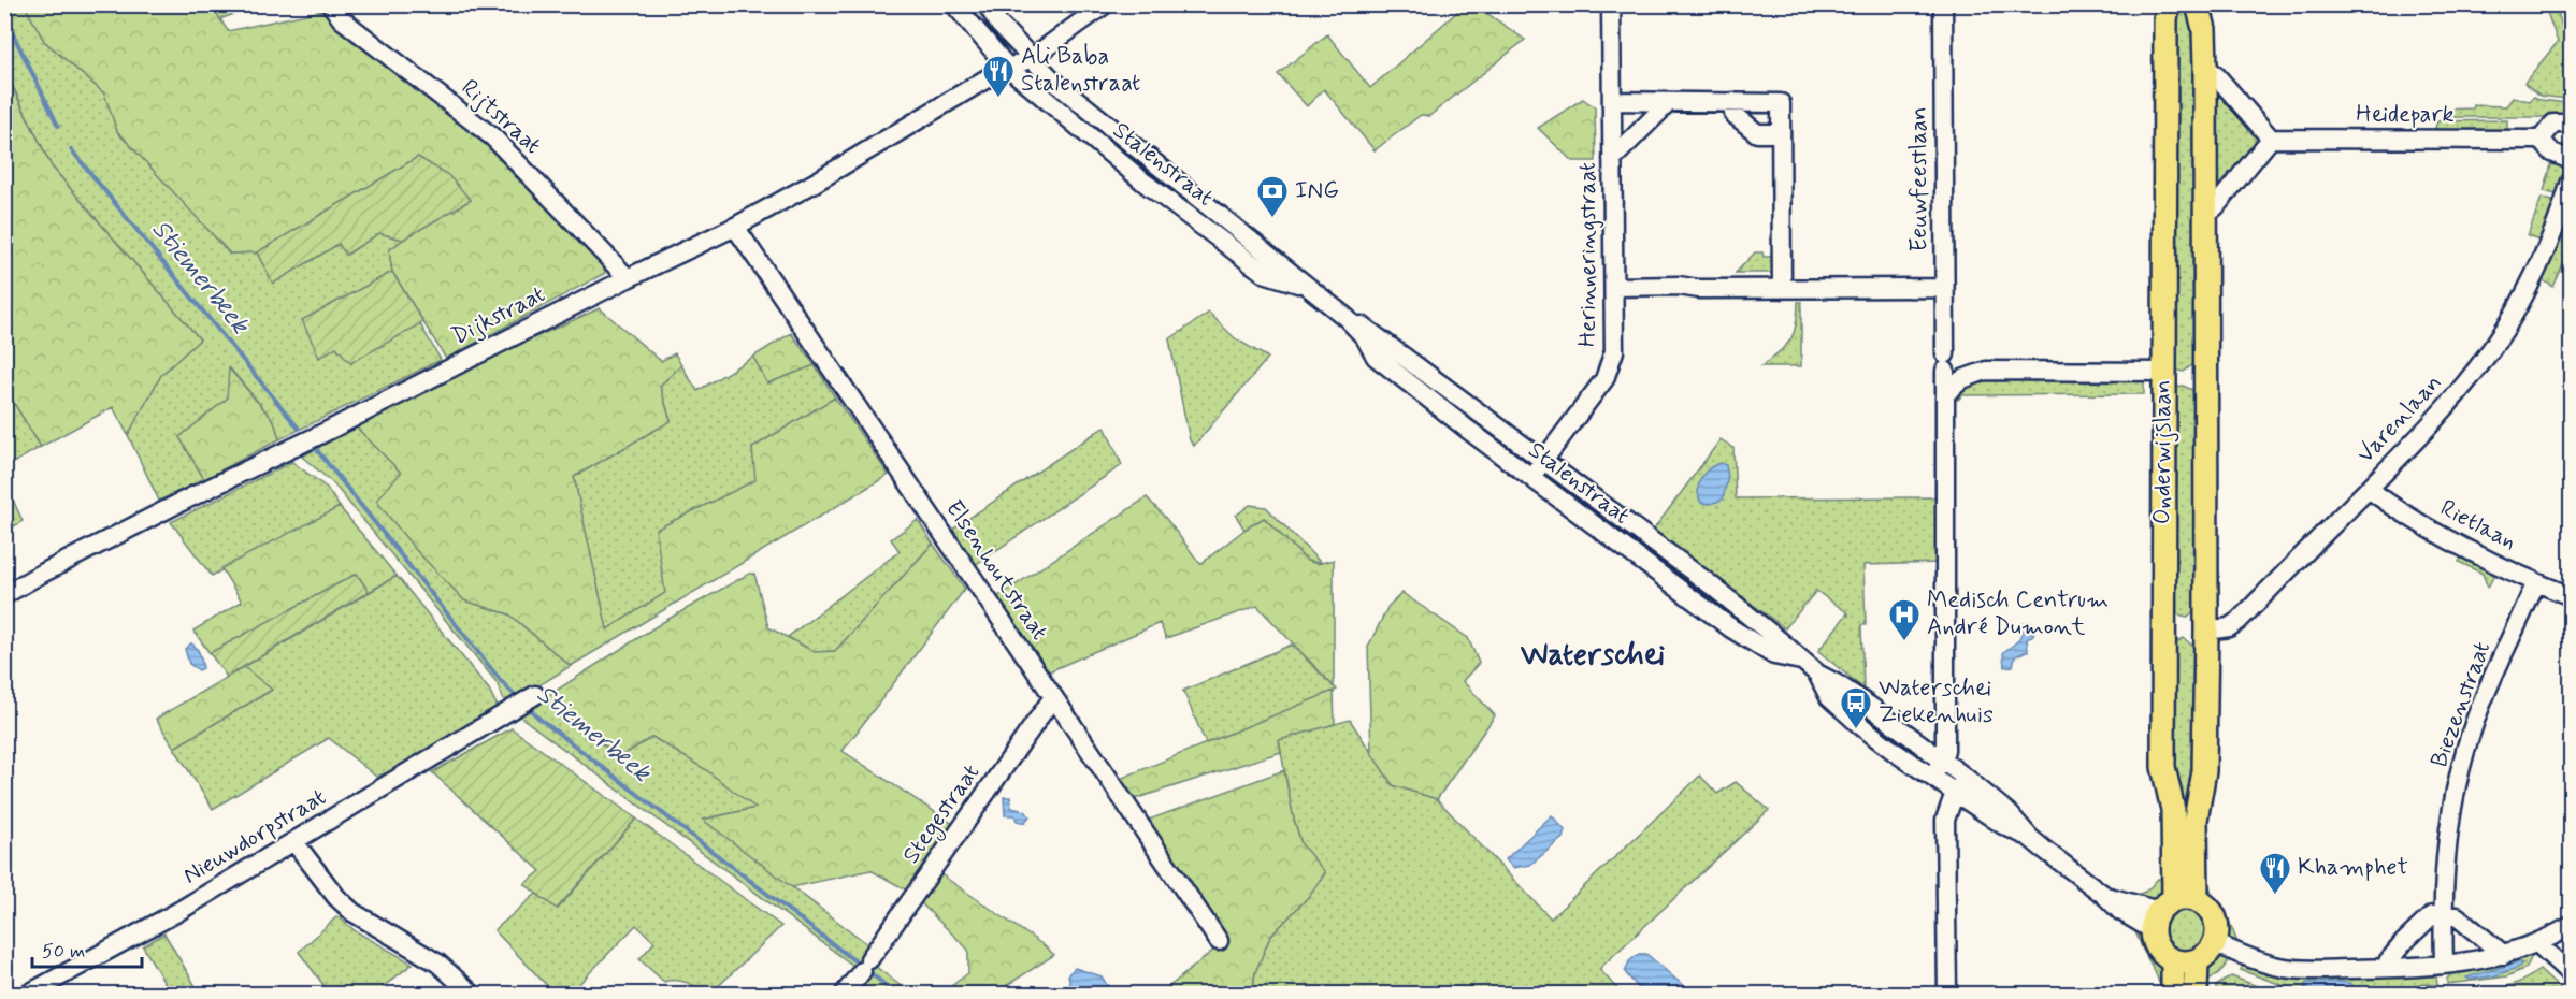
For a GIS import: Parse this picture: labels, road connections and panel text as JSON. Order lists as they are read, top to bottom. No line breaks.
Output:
{"streets":{"main road":["Onderwijslaan"],"street":["Heidepark","Rijtstraat","Stalenstraat","Eeuwfeestlaan","Herinneringstraat","Dijkstraat","Varenlaan","Rietlaan","Elsenhoutstraat","Biezenstraat","Stegestraat","Nieuwdorpstraat"]},"crossings":[["Rijtstraat","Dijkstraat"],["Stalenstraat","Eeuwfeestlaan"],["Stalenstraat","Herinneringstraat"],["Stalenstraat","Dijkstraat"],["Stalenstraat","Onderwijslaan"],["Dijkstraat","Elsenhoutstraat"],["Varenlaan","Onderwijslaan"],["Varenlaan","Rietlaan"],["Rietlaan","Biezenstraat"],["Elsenhoutstraat","Stegestraat"]],"districts":["Waterschei"],"water":["Stiemerbeek"],"places":{"restaurant":["Ali Baba Stalenstraat","Khamphet"],"bank":["ING"],"hospital":["Medisch Centrum André Dumont"],"bus stop":["Waterschei Ziekenhuis"]},"scale_bar":"50 m"}
